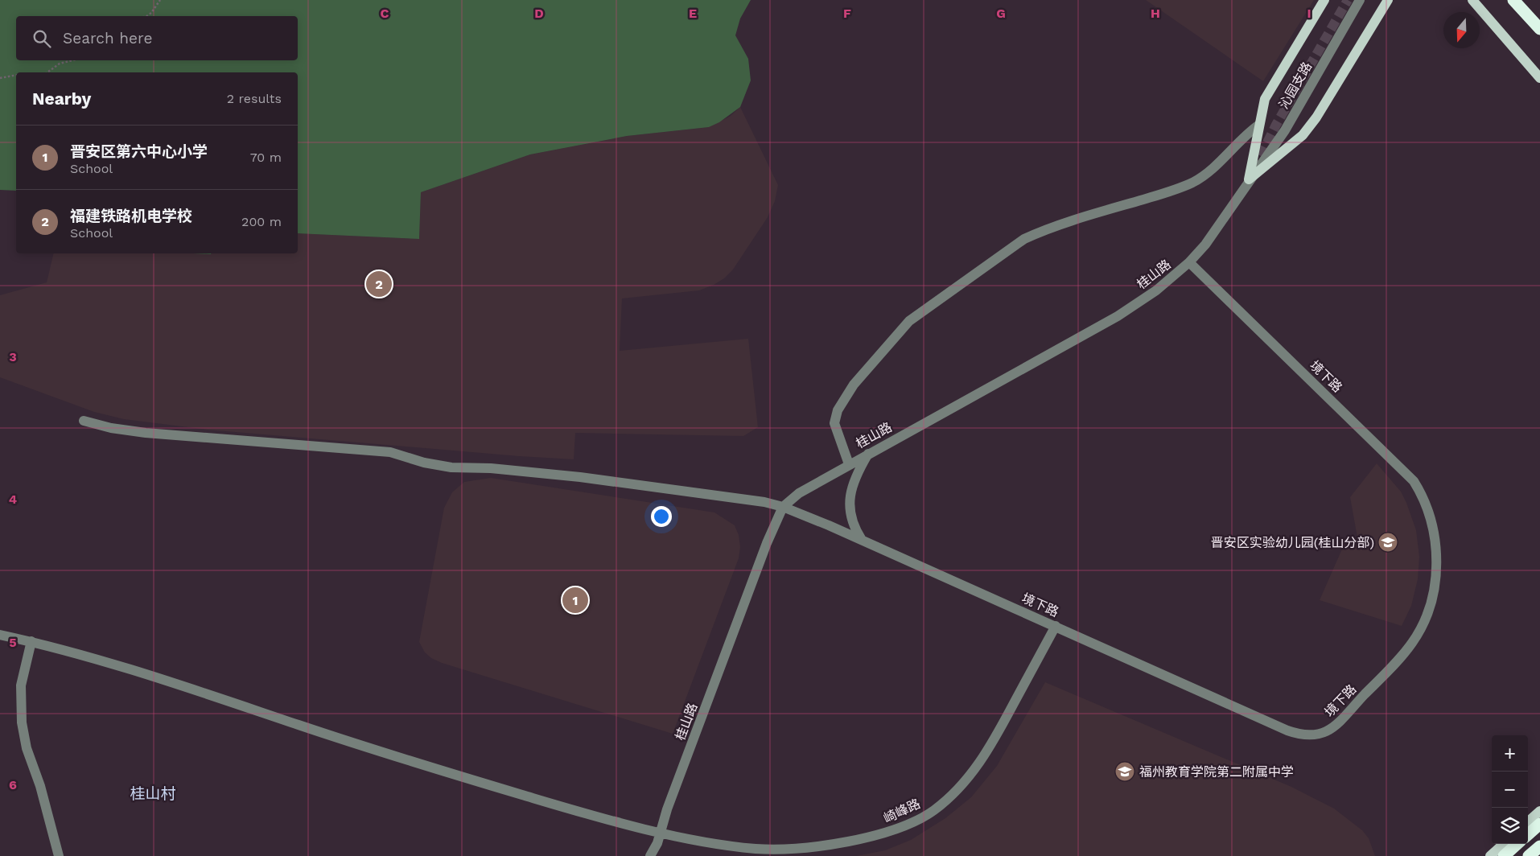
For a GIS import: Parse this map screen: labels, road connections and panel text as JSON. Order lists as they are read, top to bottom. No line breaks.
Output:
{"streets":{"street":["沁园支路","桂山路","境下路","崎峰路"]},"crossings":[["沁园支路","桂山路"],["桂山路","境下路"],["桂山路","崎峰路"],["境下路","崎峰路"]],"districts":["桂山村"],"places":{"school or university":["晋安区实验幼儿园(桂山分部)","福州教育学院第二附属中学"]},"north":"bottom","page":{"search":"Search here","heading":["Nearby","2 results"],"list":[{"mark":"1","name":"晋安区第六中心小学","note":"School","value":"70 m"},{"mark":"2","name":"福建铁路机电学校","note":"School","value":"200 m"}],"pins":["2","1"],"map_buttons":["+","−"]},"grid":{"columns":["C","D","E","F","G","H","I"],"rows":["3","4","5","6"]}}
